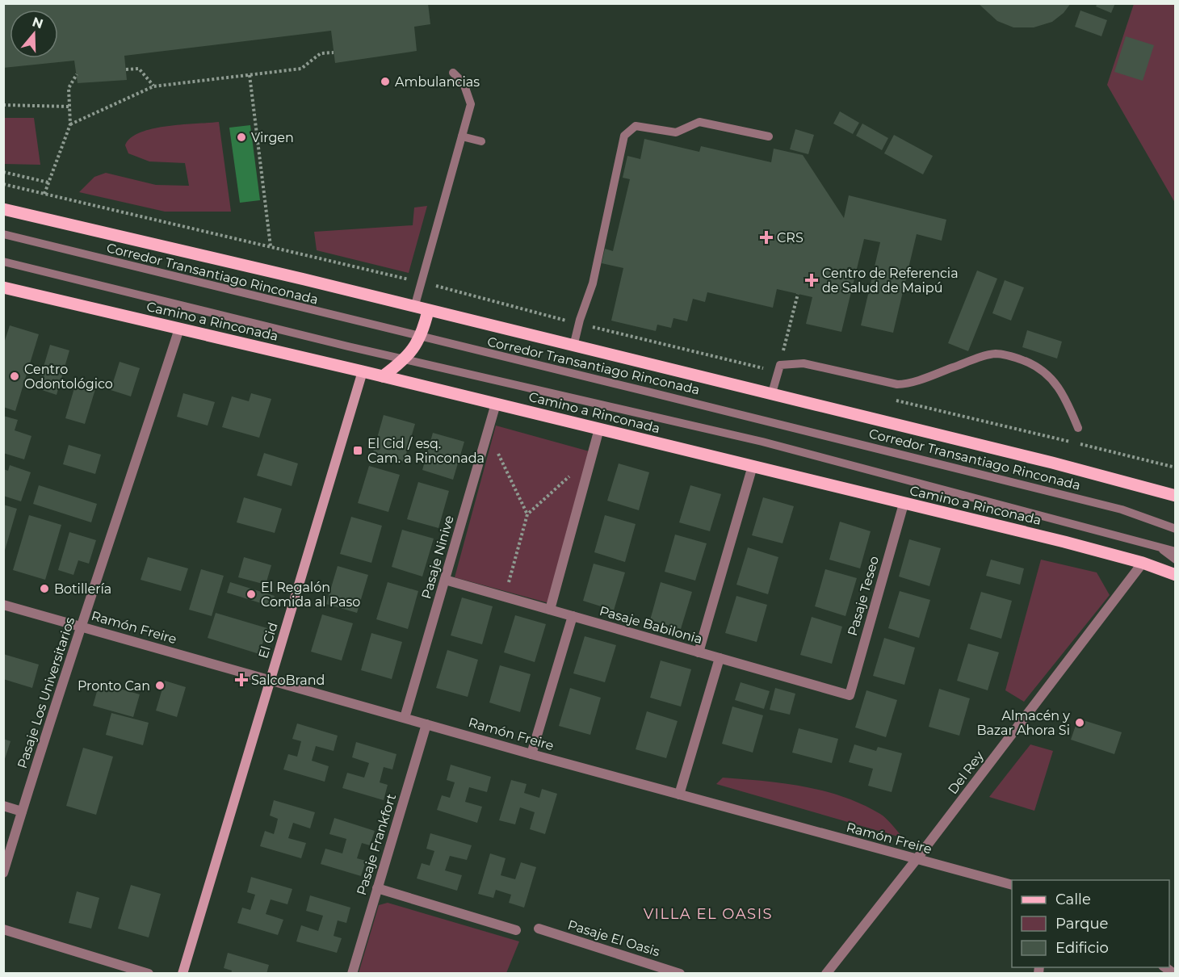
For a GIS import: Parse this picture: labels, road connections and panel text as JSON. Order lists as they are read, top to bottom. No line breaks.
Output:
{"streets":{"main road":["Camino a Rinconada"],"street":["Pasaje Ninive","Pasaje Teseo","Pasaje Babilonia","Ramón Freire","El Cid","Pasaje Los Universitarios","Del Rey","Pasaje Frankfort","Pasaje El Oasis"],"lane":["Corredor Transantiago Rinconada"]},"crossings":[["Camino a Rinconada","Pasaje Ninive"],["Camino a Rinconada","Pasaje Teseo"],["Camino a Rinconada","El Cid"],["Camino a Rinconada","Pasaje Los Universitarios"],["Camino a Rinconada","Del Rey"],["Pasaje Ninive","Pasaje Babilonia"],["Pasaje Ninive","Ramón Freire"],["Pasaje Teseo","Pasaje Babilonia"],["Ramón Freire","El Cid"],["Ramón Freire","Pasaje Los Universitarios"],["Ramón Freire","Del Rey"],["Ramón Freire","Pasaje Frankfort"]],"districts":["VILLA EL OASIS"],"places":{"other":["Ambulancias","Virgen","Centro Odontológico","Botillería","El Regalón Comida al Paso","Pronto Can","Almacén y Bazar Ahora Si"],"health":["CRS","Centro de Referencia de Salud de Maipú","SalcoBrand"],"transit":["El Cid / esq. Cam. a Rinconada"]},"legend":["Calle","Parque","Edificio"],"north":"top"}
